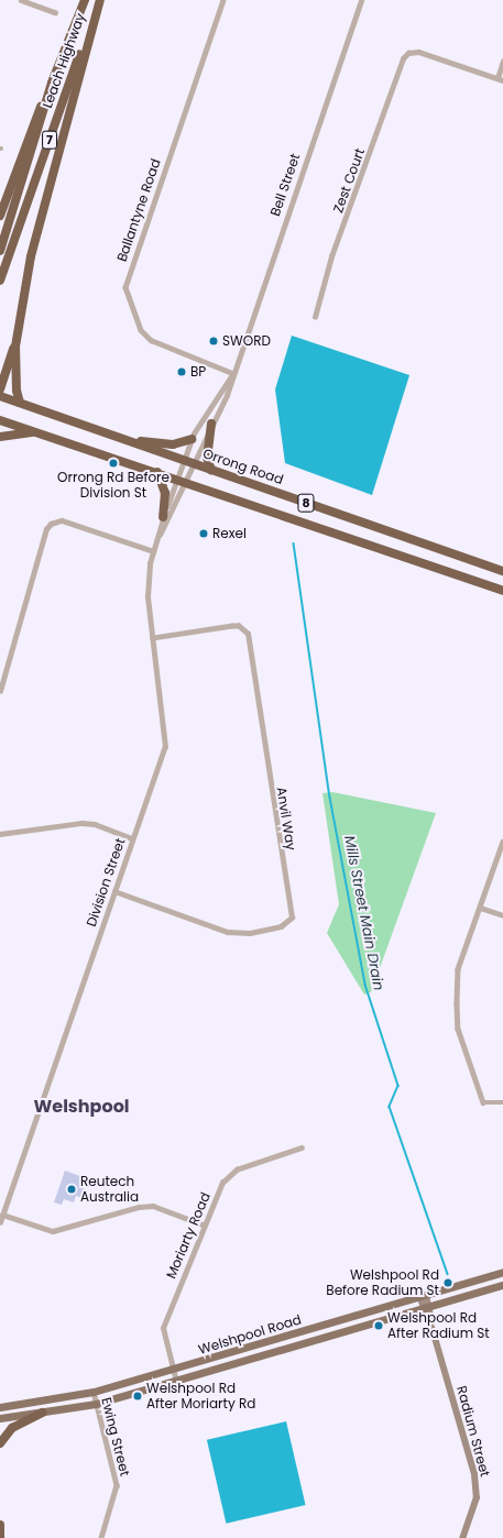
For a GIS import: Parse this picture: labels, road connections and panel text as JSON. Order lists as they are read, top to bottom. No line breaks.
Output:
{"streets":{"highway":["Leach Highway","7","Orrong Road","8"],"main road":["Welshpool Road"],"street":["Zest Court","Bell Street","Ballantyne Road","Anvil Way","Division Street","Moriarty Road","Radium Street","Ewing Street"]},"crossings":[["Bell Street","Ballantyne Road"],["Bell Street","Orrong Road"],["8","Division Street"],["Anvil Way","Division Street"],["Moriarty Road","Welshpool Road"],["Welshpool Road","Radium Street"],["Welshpool Road","Ewing Street"]],"districts":["Welshpool"],"water":["Mills Street Main Drain"],"places":["SWORD","BP","Orrong Rd Before Division St","Rexel","Reutech Australia","Welshpool Rd Before Radium St","Welshpool Rd After Radium St","Welshpool Rd After Moriarty Rd"]}
